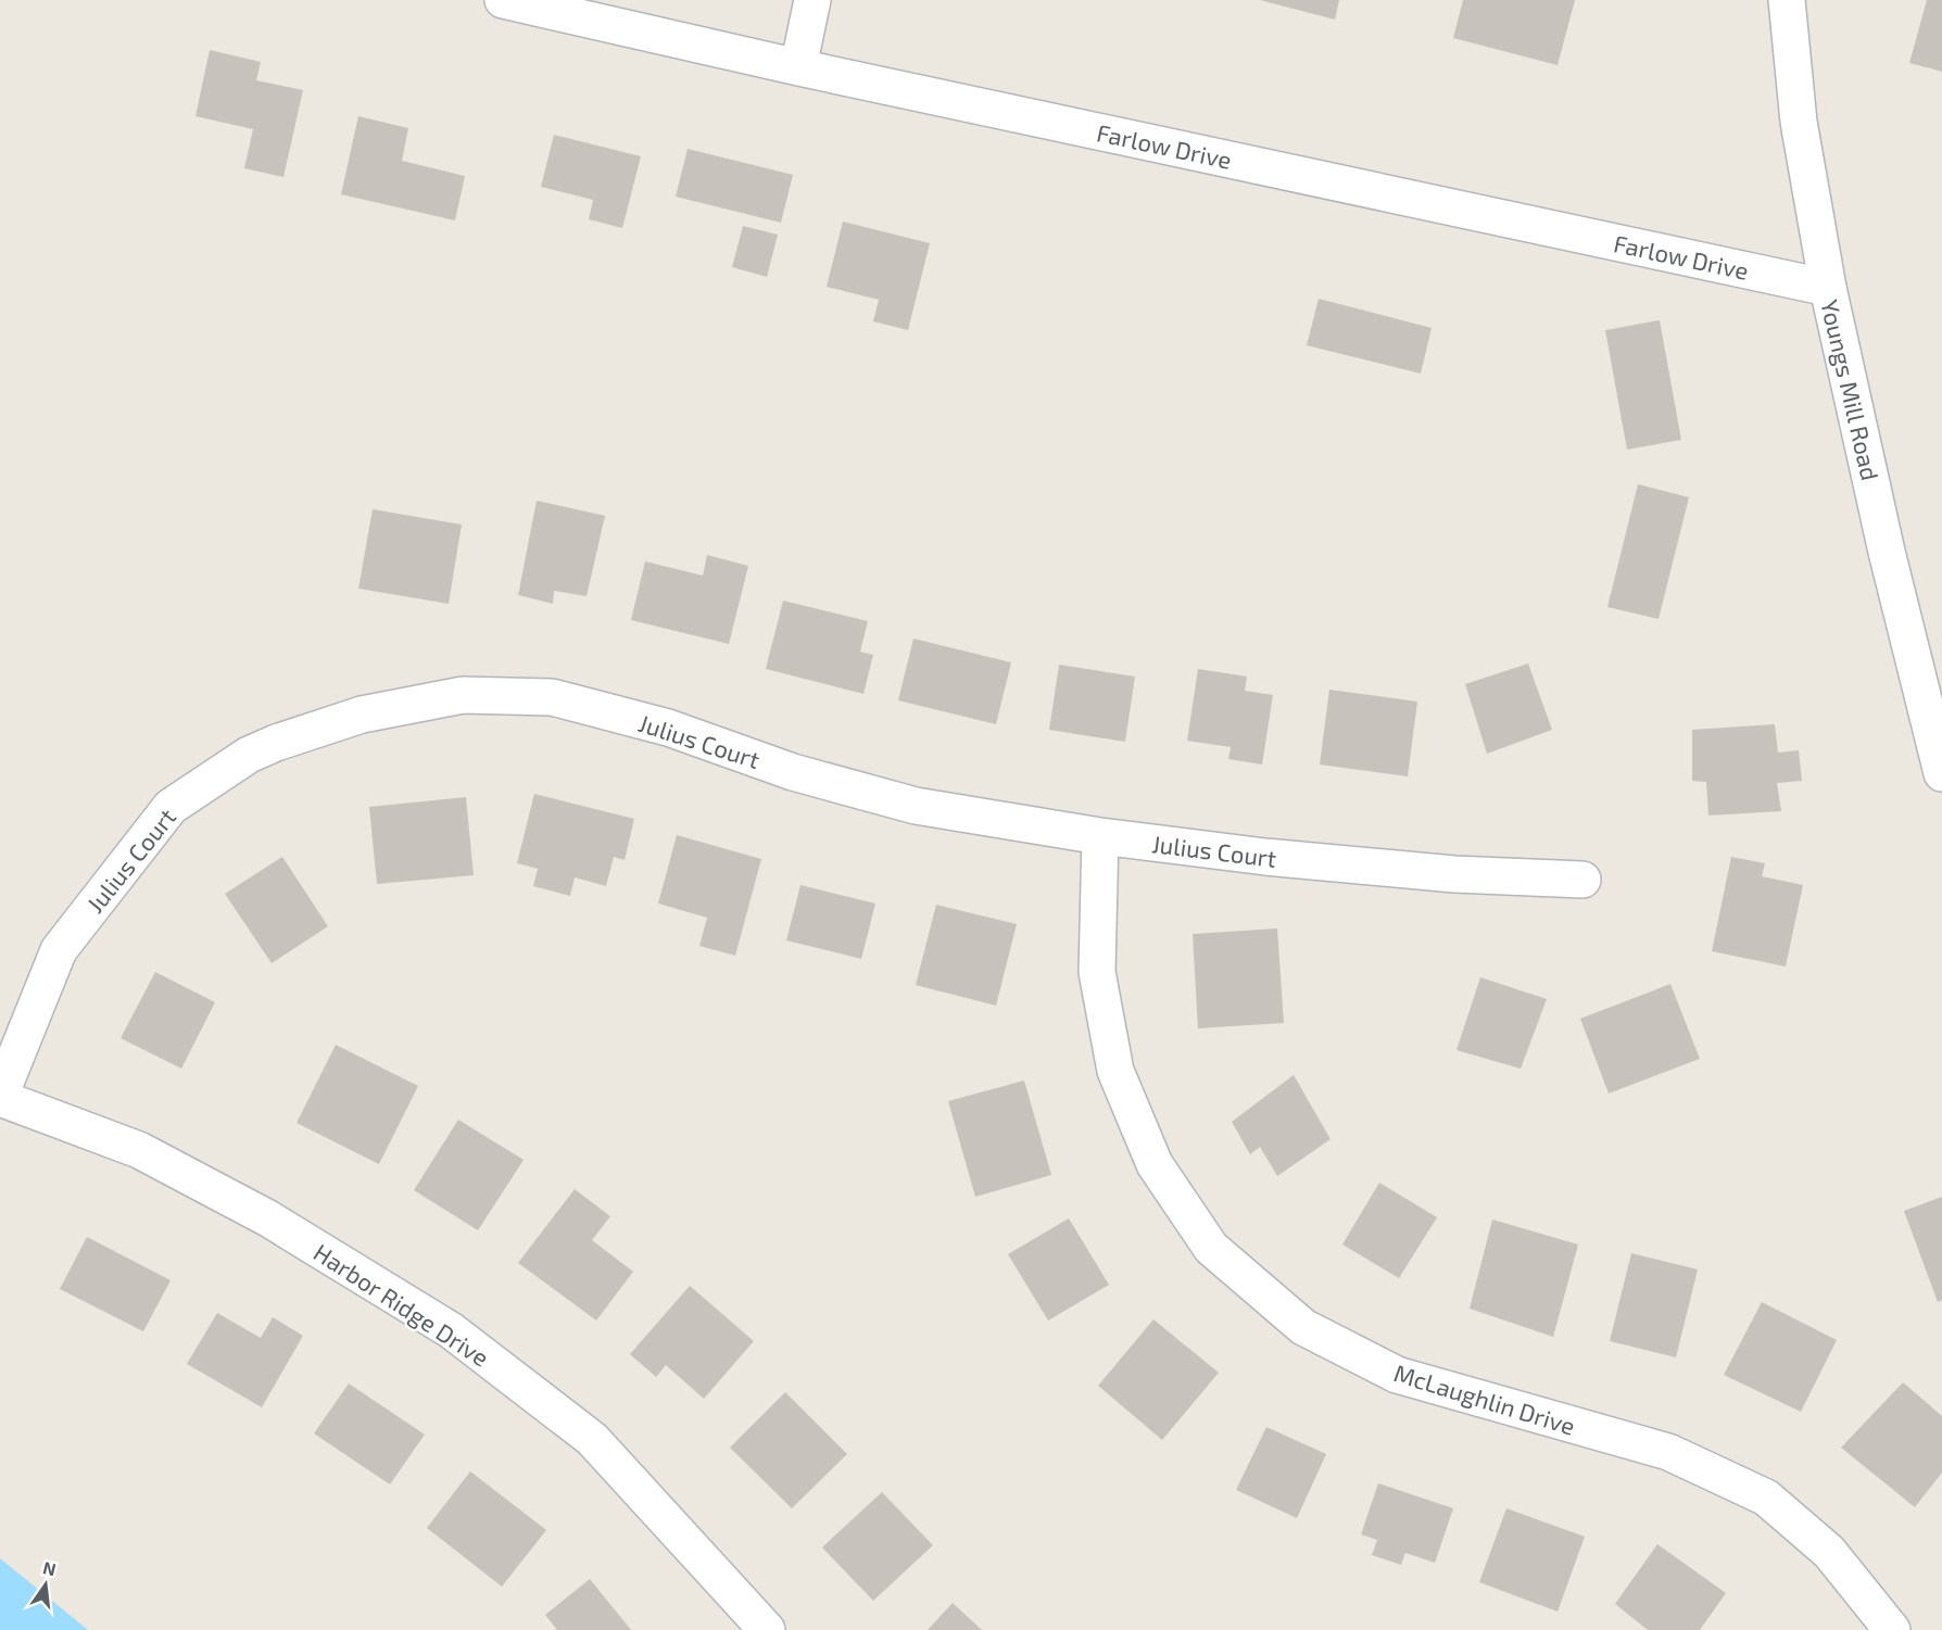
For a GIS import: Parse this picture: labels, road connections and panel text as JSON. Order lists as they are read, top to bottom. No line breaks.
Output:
{"streets":{"street":["Farlow Drive","Youngs Mill Road","Julius Court","Harbor Ridge Drive","McLaughlin Drive"]},"crossings":[["Farlow Drive","Youngs Mill Road"],["Julius Court","Harbor Ridge Drive"],["Julius Court","McLaughlin Drive"]],"north":"top"}
